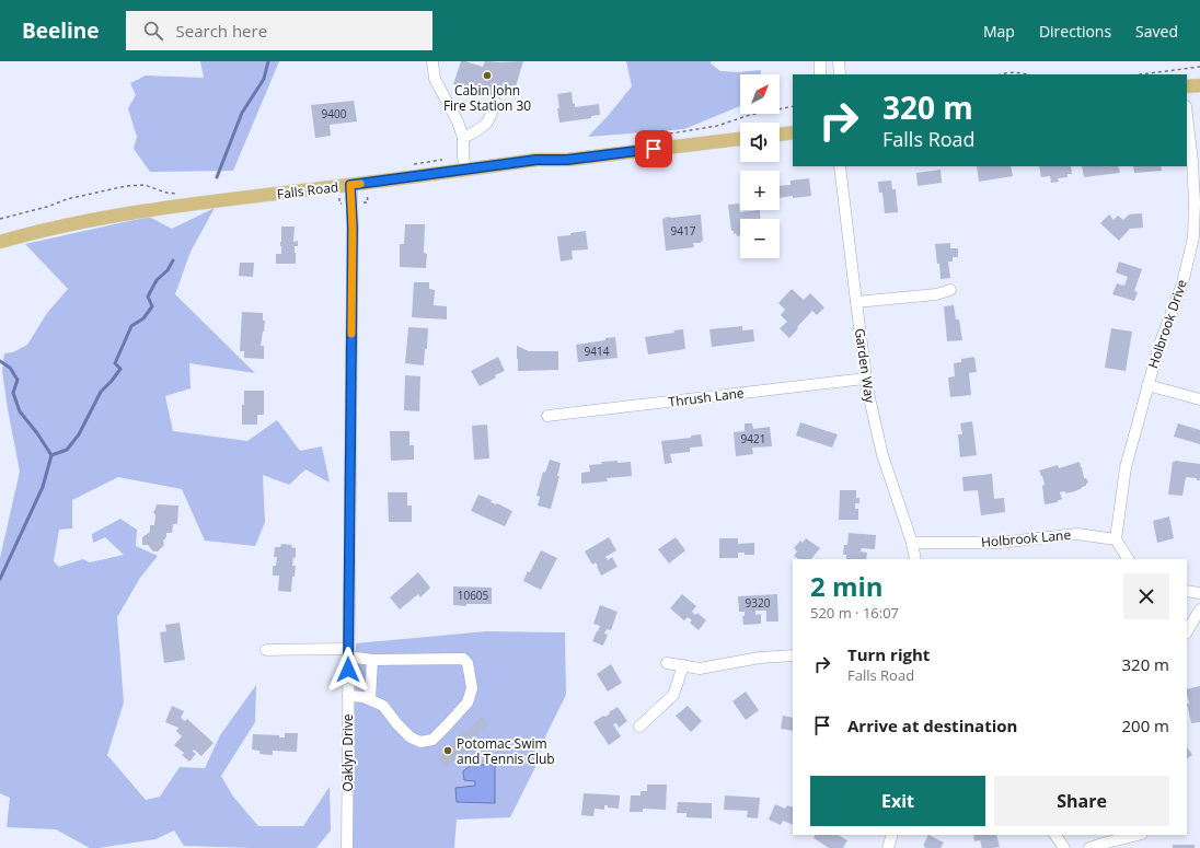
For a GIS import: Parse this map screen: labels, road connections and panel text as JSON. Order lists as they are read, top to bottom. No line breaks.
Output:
{"streets":{"main road":["Falls Road"],"street":["Holbrook Drive","Garden Way","Thrush Lane","Holbrook Lane","Oaklyn Drive"]},"crossings":[["Falls Road","Oaklyn Drive"],["Holbrook Drive","Holbrook Lane"],["Garden Way","Thrush Lane"],["Garden Way","Holbrook Lane"]],"places":["Cabin John Fire Station 30","Potomac Swim and Tennis Club"],"house_numbers":["9400","9417","9414","9421","10605","9320"],"north":"top right","page":{"header":"Beeline","search":"Search here","nav":["Map","Directions","Saved"],"map_buttons":["+","−"],"turn":["320 m","Falls Road"],"heading":["2 min","520 m · 16:07"],"list":[{"name":"Turn right","note":"Falls Road","value":"320 m"},{"name":"Arrive at destination","value":"200 m"}],"buttons":["Exit","Share"]}}
